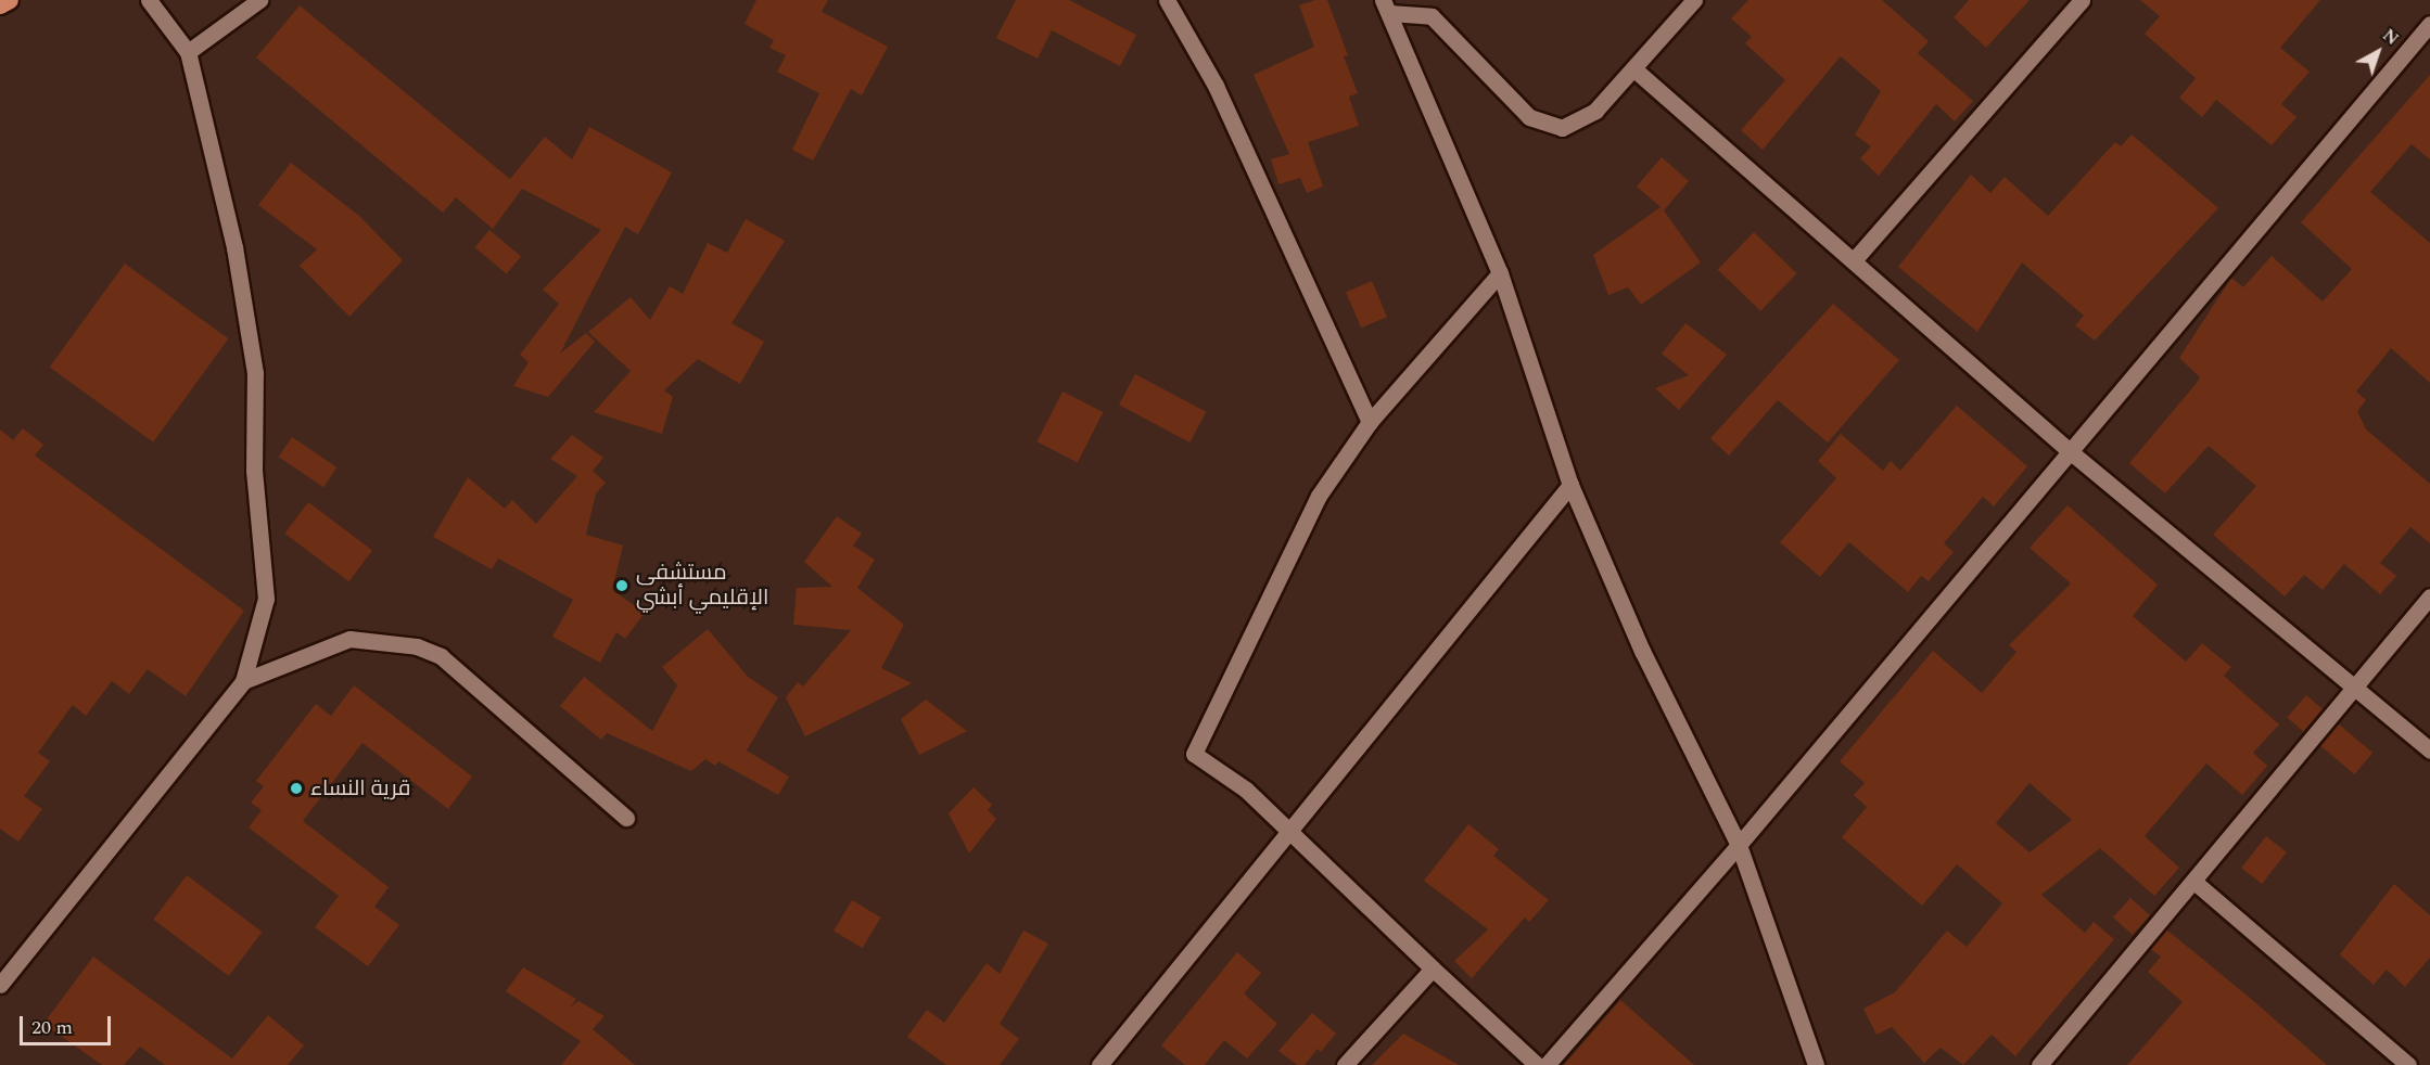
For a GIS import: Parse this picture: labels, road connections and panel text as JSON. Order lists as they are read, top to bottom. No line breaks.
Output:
{"places":["مستشفى الإقليمي أبشي","قرية النساء"],"scale_bar":"20 m","north":"top right"}
